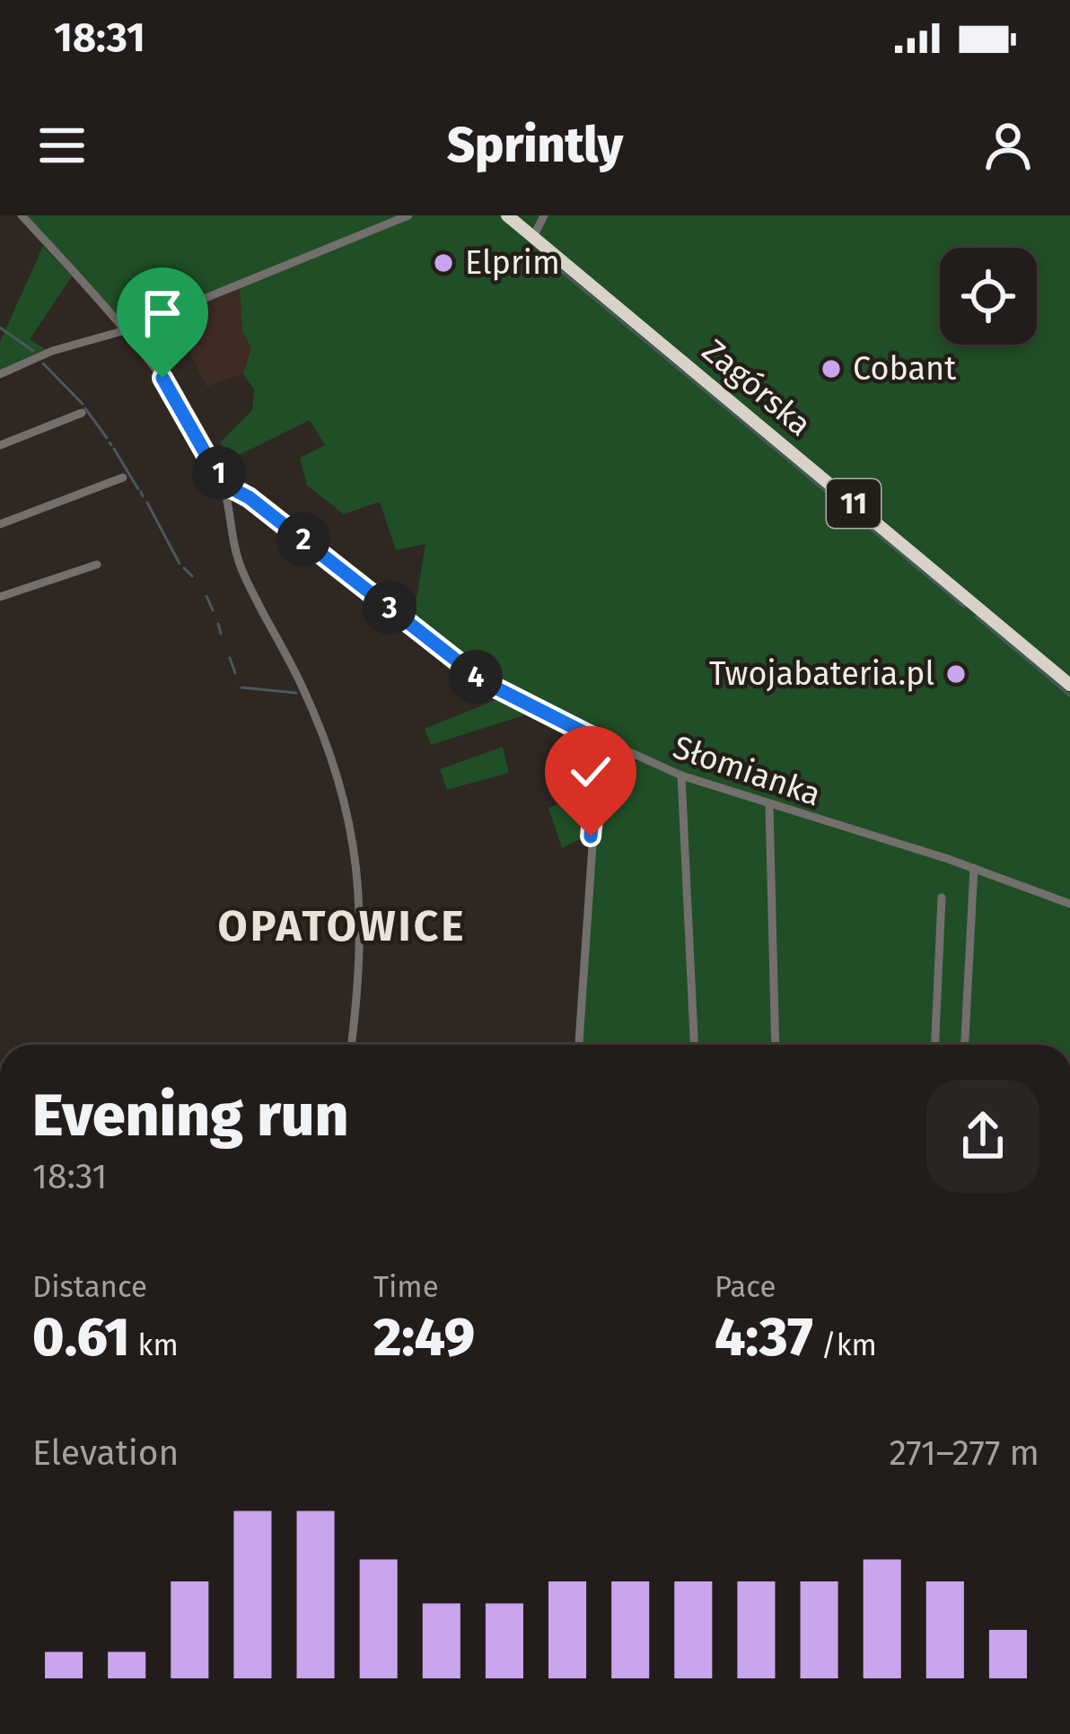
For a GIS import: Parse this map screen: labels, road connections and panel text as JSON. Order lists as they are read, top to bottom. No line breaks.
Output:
{"streets":{"highway":["Zagórska","11"],"street":["Słomianka"]},"districts":["OPATOWICE"],"places":["Elprim","Cobant","Twojabateria.pl"],"page":{"status":"18:31","header":"Sprintly","pins":["1","2","3","4"],"heading":["Evening run","18:31"],"stats":[["Distance","0.61 km"],["Time","2:49"],["Pace","4:37 /km"]],"chart":["Elevation","271–277 m"]}}
